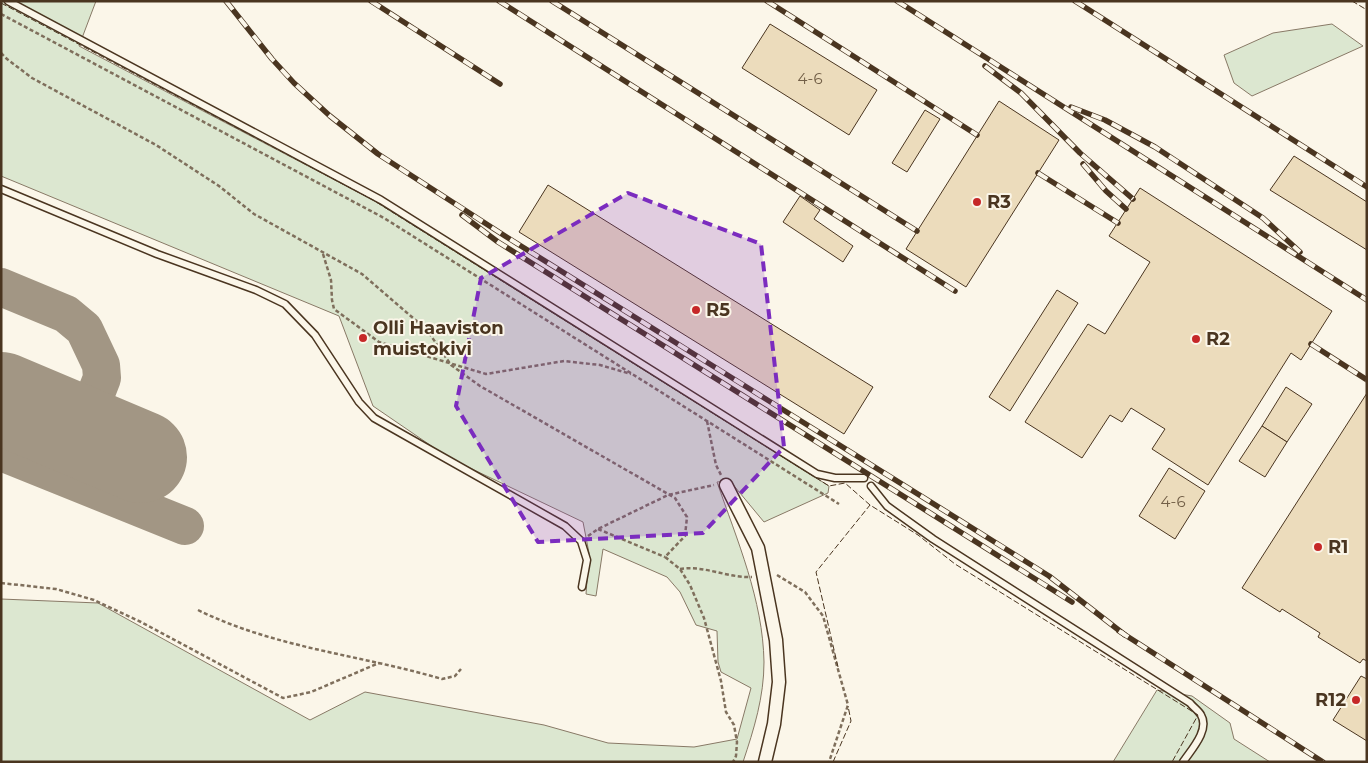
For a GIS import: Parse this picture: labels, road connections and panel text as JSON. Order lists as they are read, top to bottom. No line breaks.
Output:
{"places":["R3","R5","Olli Haaviston muistokivi","R2","R1","R12"],"house_numbers":["4-6","4-6"]}
